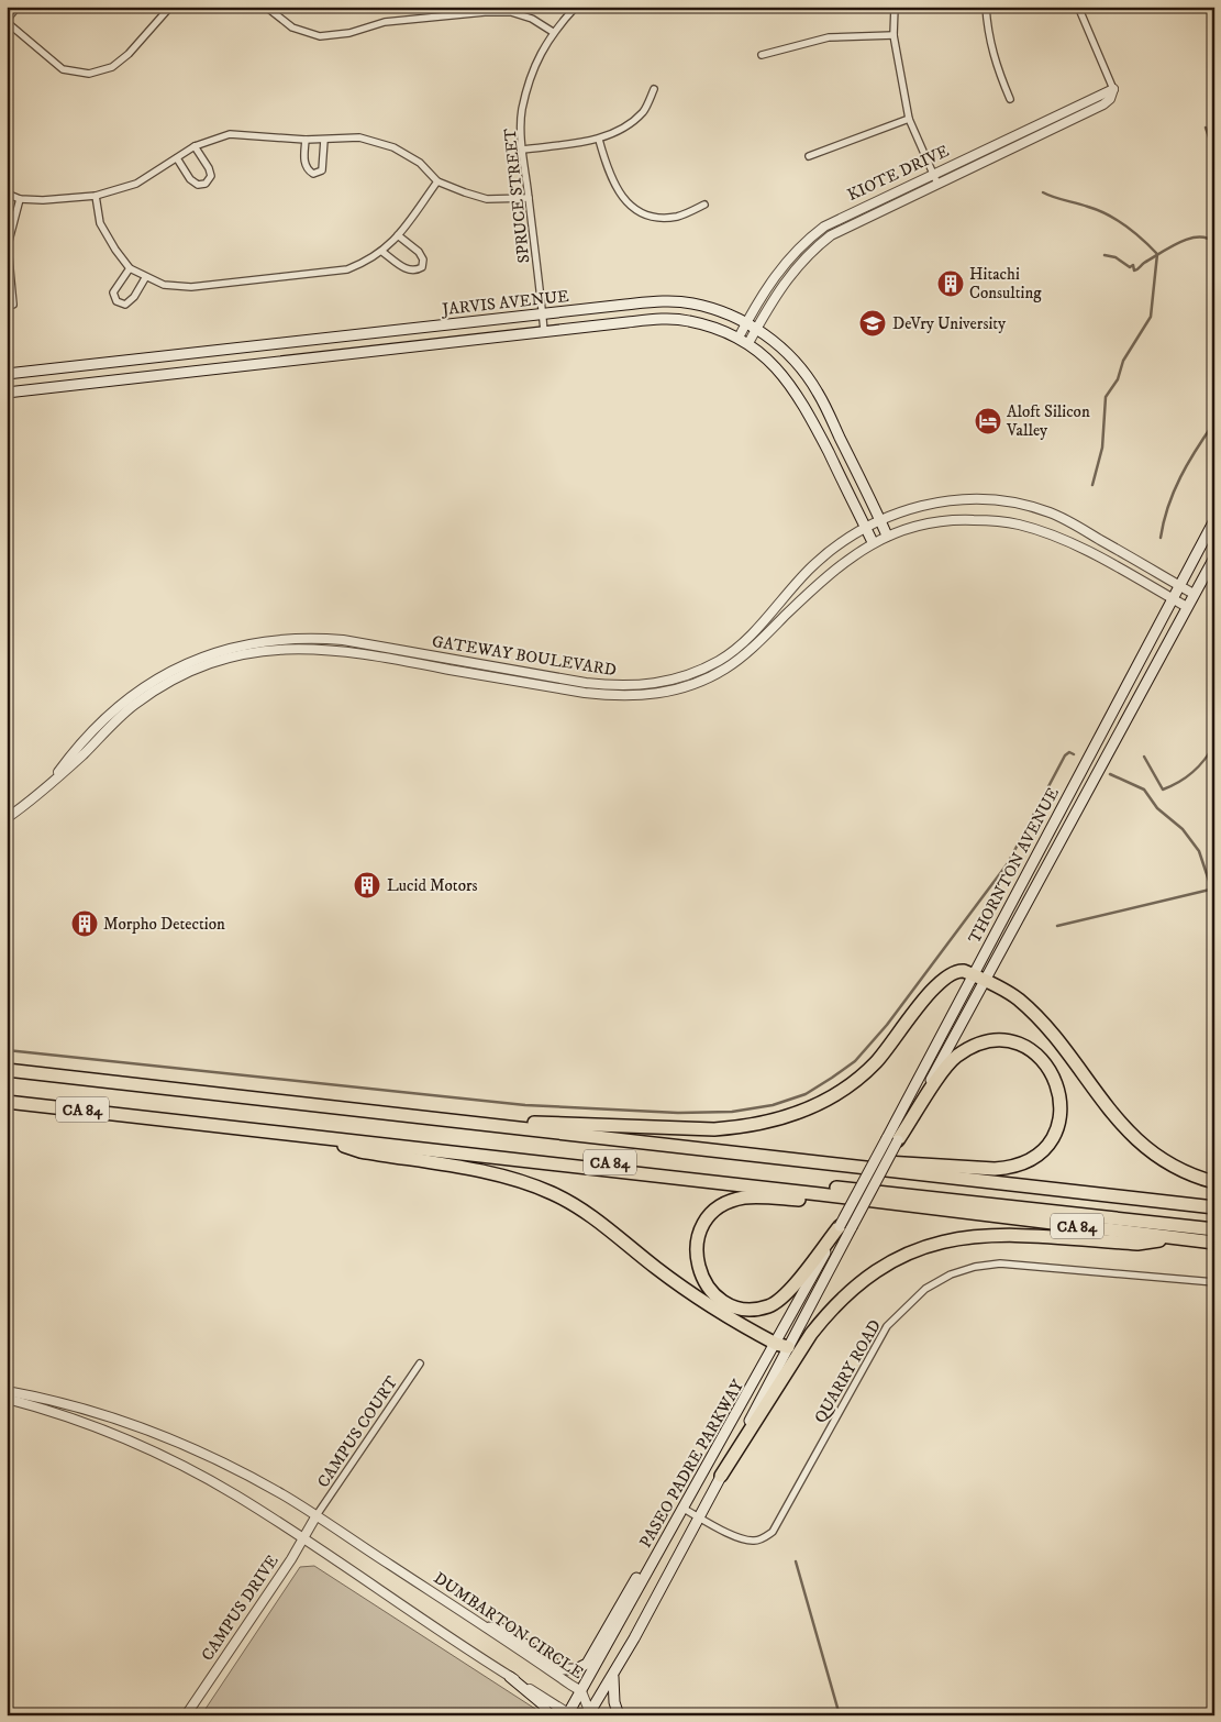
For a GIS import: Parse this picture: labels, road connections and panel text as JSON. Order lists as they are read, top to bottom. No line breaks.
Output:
{"streets":{"highway":["CA 84"],"main road":["JARVIS AVENUE","THORNTON AVENUE","PASEO PADRE PARKWAY"],"street":["KIOTE DRIVE","SPRUCE STREET","GATEWAY BOULEVARD","QUARRY ROAD","CAMPUS COURT","CAMPUS DRIVE","DUMBARTON CIRCLE"]},"crossings":[["KIOTE DRIVE","JARVIS AVENUE"],["SPRUCE STREET","JARVIS AVENUE"],["JARVIS AVENUE","GATEWAY BOULEVARD"],["GATEWAY BOULEVARD","THORNTON AVENUE"],["THORNTON AVENUE","PASEO PADRE PARKWAY"],["QUARRY ROAD","PASEO PADRE PARKWAY"],["CAMPUS COURT","CAMPUS DRIVE"],["CAMPUS COURT","DUMBARTON CIRCLE"],["PASEO PADRE PARKWAY","DUMBARTON CIRCLE"],["CAMPUS DRIVE","DUMBARTON CIRCLE"]],"places":{"building":["Hitachi Consulting","Lucid Motors","Morpho Detection"],"school or university":["DeVry University"],"hotel":["Aloft Silicon Valley"]}}
